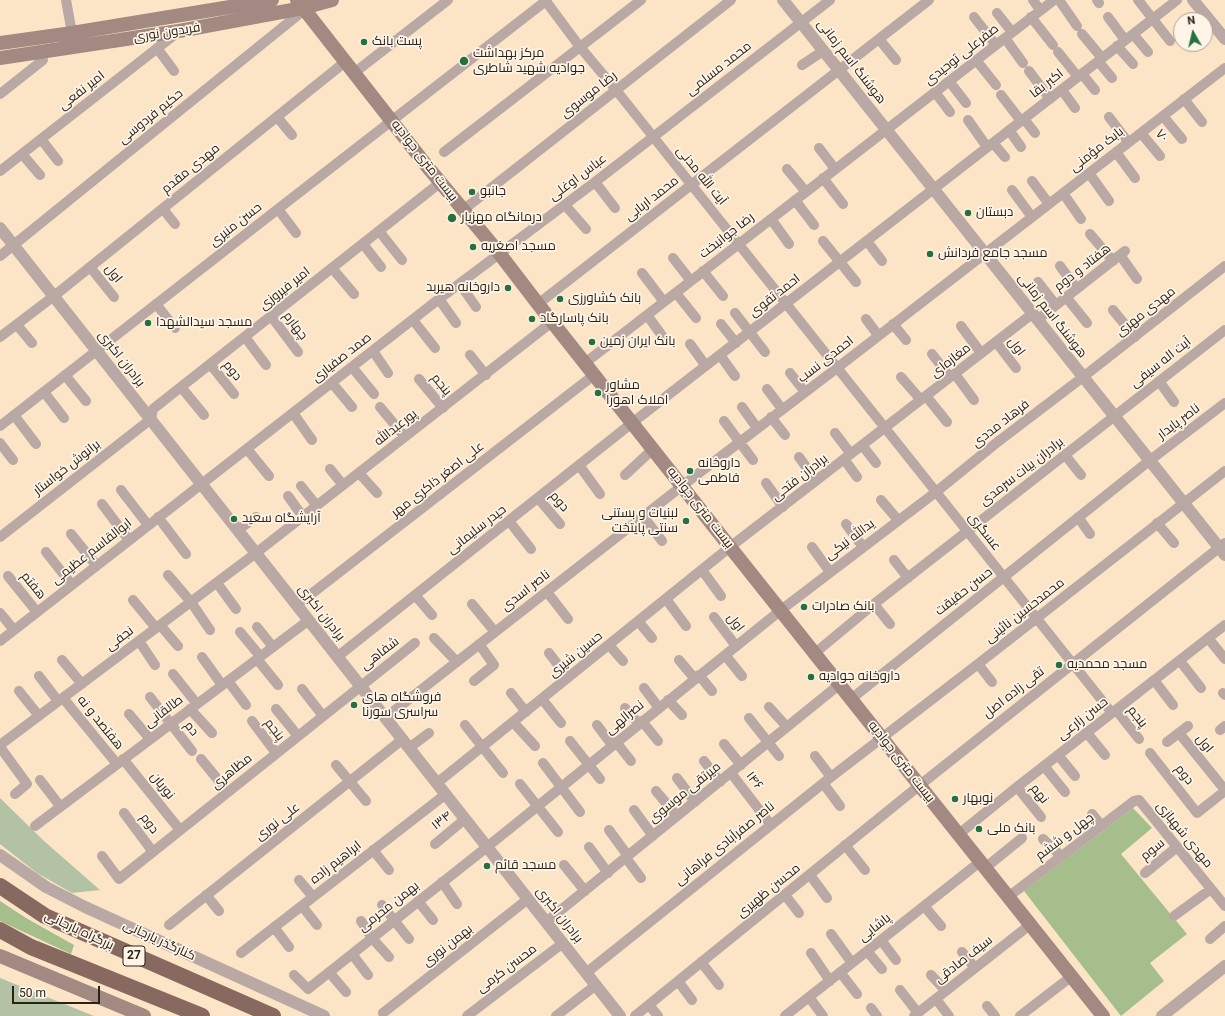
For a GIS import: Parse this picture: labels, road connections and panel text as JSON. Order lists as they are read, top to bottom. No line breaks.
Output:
{"streets":{"highway":["بزرگراه یارجانی","27"],"main road":["فریدون نوری","بیست متری جوادیه"],"street":["صفرعلی توحیدی","هوشنگ اسم زمانی","محمد مسلمی","اکبر بقا","امیر نفعی","رضا موسوی","حکیم فردوسی","۷۰","بابک مؤمنی","مهدی مقدم","آیت‌ الله مدنی","عباس اوغلی","محمد اربابی","حسن منیری","رضا جوانبخت","هفتاد و دوم","اول","امیر فیروزی","احمد تقوی","مهدی مهری","چهارم","صمد صفیاری","برادران اکبری","احمدی نسب","مغازه‌ای","آیت اله سیفی","دوم","پنجم","ناصر پایدار","فرهاد مددی","پورعبدالله","برانوش خواستار","برادران بیات سرمدی","برادران فتحی","علی اصغر ذاکری مهر","حیدر سلیمانی","عسگری","یدالله نیکی","ابوالقاسم عظیمی","هفتم","ناصر اسدی","حسن حقیقت","محمدحسین نائینی","نجفی","شفاهی","حسین شیری","تقی زاده اصل","طالقانی","نصرالهی","حسن زارعی","هفتصد و نه","دم","مظاهری","۱۴۶","نوریان","میرتقی موسوی","نهم","۱۳۴","علی نوری","مهدی شهبازی","چهل و ششم","ناصر صفرآبادی فراهانی","سوم","ابراهیم زاده","محسن ظهیری","بهمن محرمی","پاشایی","کنارگذر یارجانی","بهمن نوری","سیف صادقی","محسن کرمی"]},"crossings":[["فریدون نوری","امیر نفعی"],["فریدون نوری","حکیم فردوسی"],["فریدون نوری","بیست متری جوادیه"],["صفرعلی توحیدی","هوشنگ اسم زمانی"],["صفرعلی توحیدی","رضا جوانبخت"],["هوشنگ اسم زمانی","محمد مسلمی"],["هوشنگ اسم زمانی","اکبر بقا"],["هوشنگ اسم زمانی","بابک مؤمنی"],["هوشنگ اسم زمانی","محمد اربابی"],["هوشنگ اسم زمانی","رضا جوانبخت"],["هوشنگ اسم زمانی","هفتاد و دوم"],["هوشنگ اسم زمانی","احمد تقوی"],["هوشنگ اسم زمانی","مهدی مهری"],["هوشنگ اسم زمانی","احمدی نسب"],["هوشنگ اسم زمانی","مغازه‌ای"],["هوشنگ اسم زمانی","آیت اله سیفی"],["هوشنگ اسم زمانی","ناصر پایدار"],["هوشنگ اسم زمانی","فرهاد مددی"],["هوشنگ اسم زمانی","برادران بیات سرمدی"],["هوشنگ اسم زمانی","حسن حقیقت"],["هوشنگ اسم زمانی","محمدحسین نائینی"],["هوشنگ اسم زمانی","تقی زاده اصل"],["محمد مسلمی","آیت‌ الله مدنی"],["محمد مسلمی","عباس اوغلی"],["اکبر بقا","احمد تقوی"],["رضا موسوی","بیست متری جوادیه"],["رضا موسوی","آیت‌ الله مدنی"],["حکیم فردوسی","بیست متری جوادیه"],["حکیم فردوسی","برادران اکبری"],["۷۰","بابک مؤمنی"],["بابک مؤمنی","احمدی نسب"],["بیست متری جوادیه","مهدی مقدم"],["بیست متری جوادیه","عباس اوغلی"],["بیست متری جوادیه","محمد اربابی"],["بیست متری جوادیه","حسن منیری"],["بیست متری جوادیه","رضا جوانبخت"],["بیست متری جوادیه","امیر فیروزی"],["بیست متری جوادیه","احمد تقوی"],["بیست متری جوادیه","صمد صفیاری"],["بیست متری جوادیه","احمدی نسب"],["بیست متری جوادیه","پورعبدالله"],["بیست متری جوادیه","برادران بیات سرمدی"],["بیست متری جوادیه","برادران فتحی"],["بیست متری جوادیه","علی اصغر ذاکری مهر"],["بیست متری جوادیه","حیدر سلیمانی"],["بیست متری جوادیه","یدالله نیکی"],["بیست متری جوادیه","ناصر اسدی"],["بیست متری جوادیه","حسن حقیقت"],["بیست متری جوادیه","محمدحسین نائینی"],["بیست متری جوادیه","حسین شیری"],["بیست متری جوادیه","تقی زاده اصل"],["بیست متری جوادیه","نصرالهی"],["بیست متری جوادیه","حسن زارعی"],["بیست متری جوادیه","میرتقی موسوی"],["بیست متری جوادیه","چهل و ششم"],["بیست متری جوادیه","ناصر صفرآبادی فراهانی"],["بیست متری جوادیه","محسن ظهیری"],["بیست متری جوادیه","پاشایی"],["بیست متری جوادیه","سیف صادقی"],["مهدی مقدم","اول"],["مهدی مقدم","برادران اکبری"],["آیت‌ الله مدنی","عباس اوغلی"],["آیت‌ الله مدنی","محمد اربابی"],["آیت‌ الله مدنی","حسن منیری"],["آیت‌ الله مدنی","رضا جوانبخت"],["آیت‌ الله مدنی","احمد تقوی"],["آیت‌ الله مدنی","احمدی نسب"],["آیت‌ الله مدنی","عسگری"],["عباس اوغلی","صمد صفیاری"],["حسن منیری","برادران اکبری"],["هفتاد و دوم","مغازه‌ای"],["اول","مغازه‌ای"],["اول","دوم"],["اول","نصرالهی"],["امیر فیروزی","چهارم"],["امیر فیروزی","برادران اکبری"],["امیر فیروزی","دوم"],["امیر فیروزی","برانوش خواستار"],["احمد تقوی","حیدر سلیمانی"],["مهدی مهری","فرهاد مددی"],["صمد صفیاری","برادران اکبری"],["صمد صفیاری","ابوالقاسم عظیمی"],["برادران اکبری","پورعبدالله"],["برادران اکبری","برانوش خواستار"],["برادران اکبری","علی اصغر ذاکری مهر"],["برادران اکبری","حیدر سلیمانی"],["برادران اکبری","ابوالقاسم عظیمی"],["برادران اکبری","ناصر اسدی"],["برادران اکبری","نجفی"],["برادران اکبری","شفاهی"],["برادران اکبری","حسین شیری"],["برادران اکبری","طالقانی"],["برادران اکبری","نصرالهی"],["برادران اکبری","مظاهری"],["برادران اکبری","میرتقی موسوی"],["برادران اکبری","۱۳۴"],["برادران اکبری","علی نوری"],["برادران اکبری","ناصر صفرآبادی فراهانی"],["برادران اکبری","ابراهیم زاده"],["برادران اکبری","بهمن محرمی"],["برادران اکبری","بهمن نوری"],["برادران اکبری","محسن کرمی"],["احمدی نسب","عسگری"],["احمدی نسب","ناصر اسدی"],["مغازه‌ای","برادران فتحی"],["مغازه‌ای","عسگری"],["آیت اله سیفی","برادران بیات سرمدی"],["دوم","حیدر سلیمانی"],["دوم","مظاهری"],["پنجم","پورعبدالله"],["پنجم","عسگری"],["پنجم","حسن زارعی"],["پنجم","مظاهری"],["ناصر پایدار","حسن حقیقت"],["فرهاد مددی","عسگری"],["فرهاد مددی","یدالله نیکی"],["پورعبدالله","نجفی"],["برادران بیات سرمدی","عسگری"],["برادران فتحی","عسگری"],["برادران فتحی","حسین شیری"],["عسگری","یدالله نیکی"],["عسگری","حسن حقیقت"],["عسگری","محمدحسین نائینی"],["عسگری","تقی زاده اصل"],["عسگری","حسن زارعی"],["یدالله نیکی","نصرالهی"],["ابوالقاسم عظیمی","هفتم"],["محمدحسین نائینی","ناصر صفرآبادی فراهانی"],["نجفی","هفتصد و نه"],["شفاهی","مظاهری"],["تقی زاده اصل","محسن ظهیری"],["طالقانی","هفتصد و نه"],["طالقانی","دم"],["طالقانی","نوریان"],["نصرالهی","بهمن محرمی"],["حسن زارعی","نهم"],["هفتصد و نه","نوریان"],["مظاهری","نوریان"],["۱۴۶","میرتقی موسوی"],["۱۴۶","ناصر صفرآبادی فراهانی"],["مهدی شهبازی","چهل و ششم"],["مهدی شهبازی","سوم"]],"places":["پست بانک","مرکز بهداشت جوادیه شهید شاطری","جانبو","دبستان","درمانگاه مهزیار","مسجد اصغریه","مسجد جامع فردانش","داروخانه هیربد","بانک کشاورزی","بانک پاسارگاد","مسجد سیدالشهدا","بانک ایران زمین","مشاور املاک اهورا","داروخانه فاطمی","آرایشگاه سعید","لبنیات و بستنی سنتی پایتخت","بانک صادرات","مسجد محمدیه","داروخانه جوادیه","فروشگاه های سراسری سورنا","نوبهار","بانک ملی","مسجد قائم"],"scale_bar":"50 m","north":"top"}
